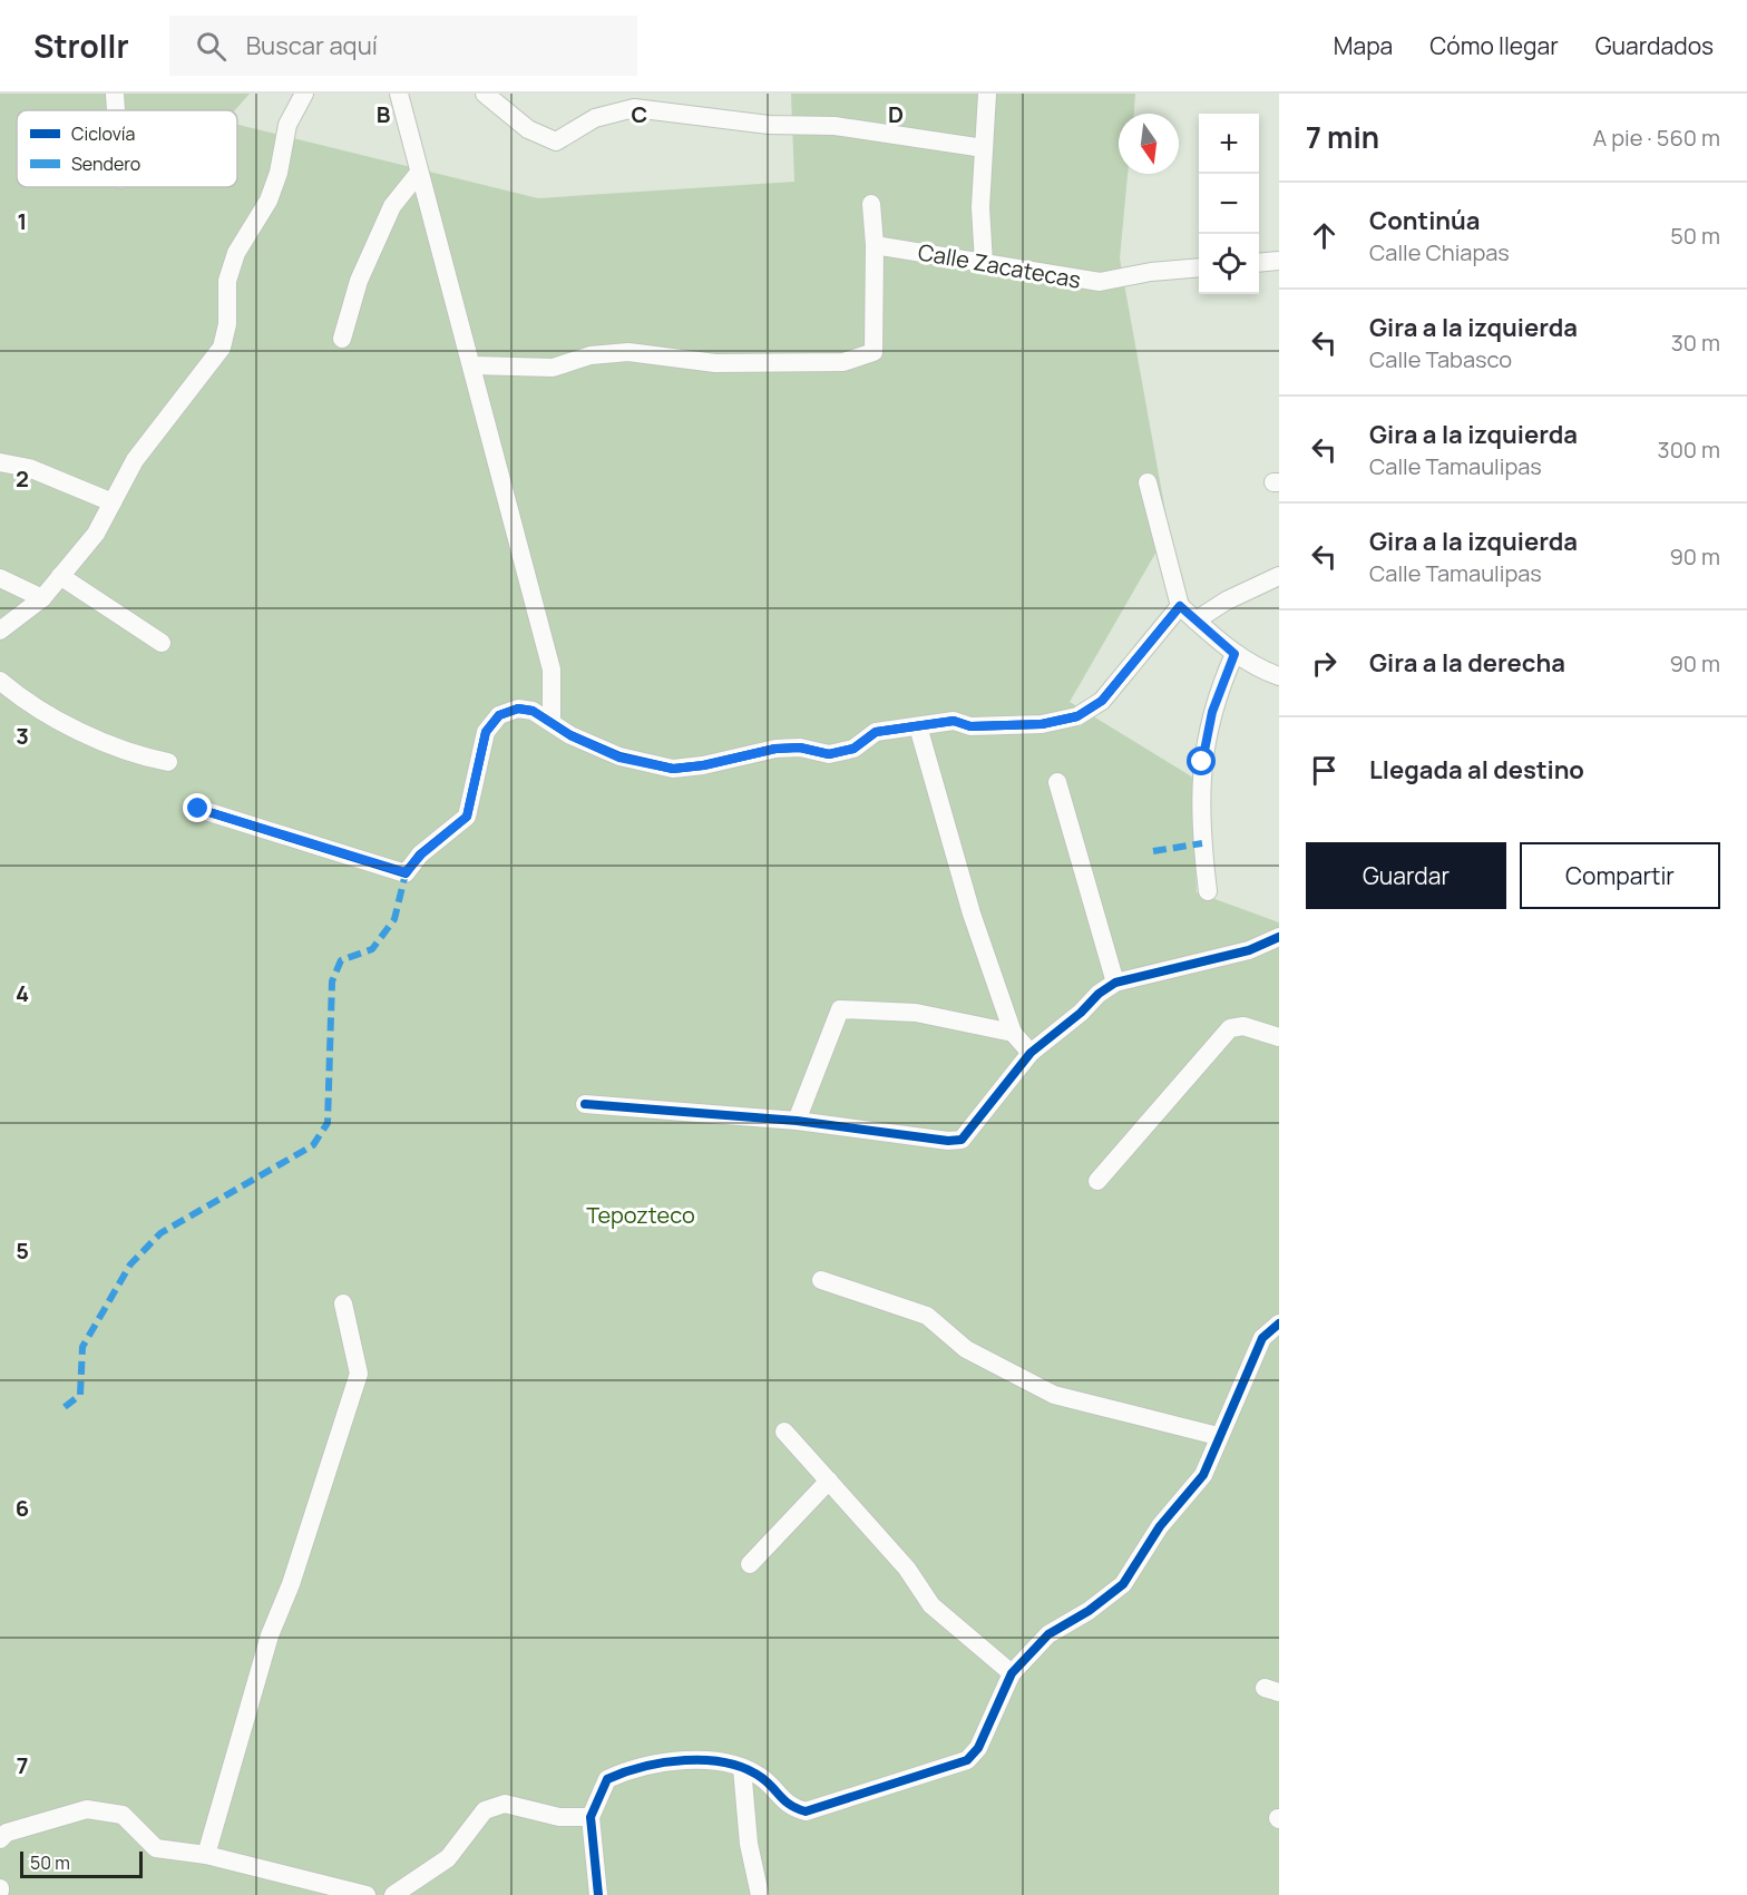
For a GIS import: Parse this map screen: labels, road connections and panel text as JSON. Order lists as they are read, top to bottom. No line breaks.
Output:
{"streets":{"street":["Calle Zacatecas"]},"parks":["Tepozteco"],"legend":["Ciclovía","Sendero"],"scale_bar":"50 m","north":"bottom","page":{"header":"Strollr","search":"Buscar aquí","nav":["Mapa","Cómo llegar","Guardados"],"heading":["7 min","A pie · 560 m"],"map_buttons":["+","−"],"list":[["Continúa","Calle Chiapas","50 m"],["Gira a la izquierda","Calle Tabasco","30 m"],["Gira a la izquierda","Calle Tamaulipas","300 m"],["Gira a la izquierda","Calle Tamaulipas","90 m"],["Gira a la derecha","90 m"],"Llegada al destino"],"buttons":["Guardar","Compartir"],"scale":"50 m"},"grid":{"columns":["B","C","D"],"rows":["1","2","3","4","5","6","7"]}}
